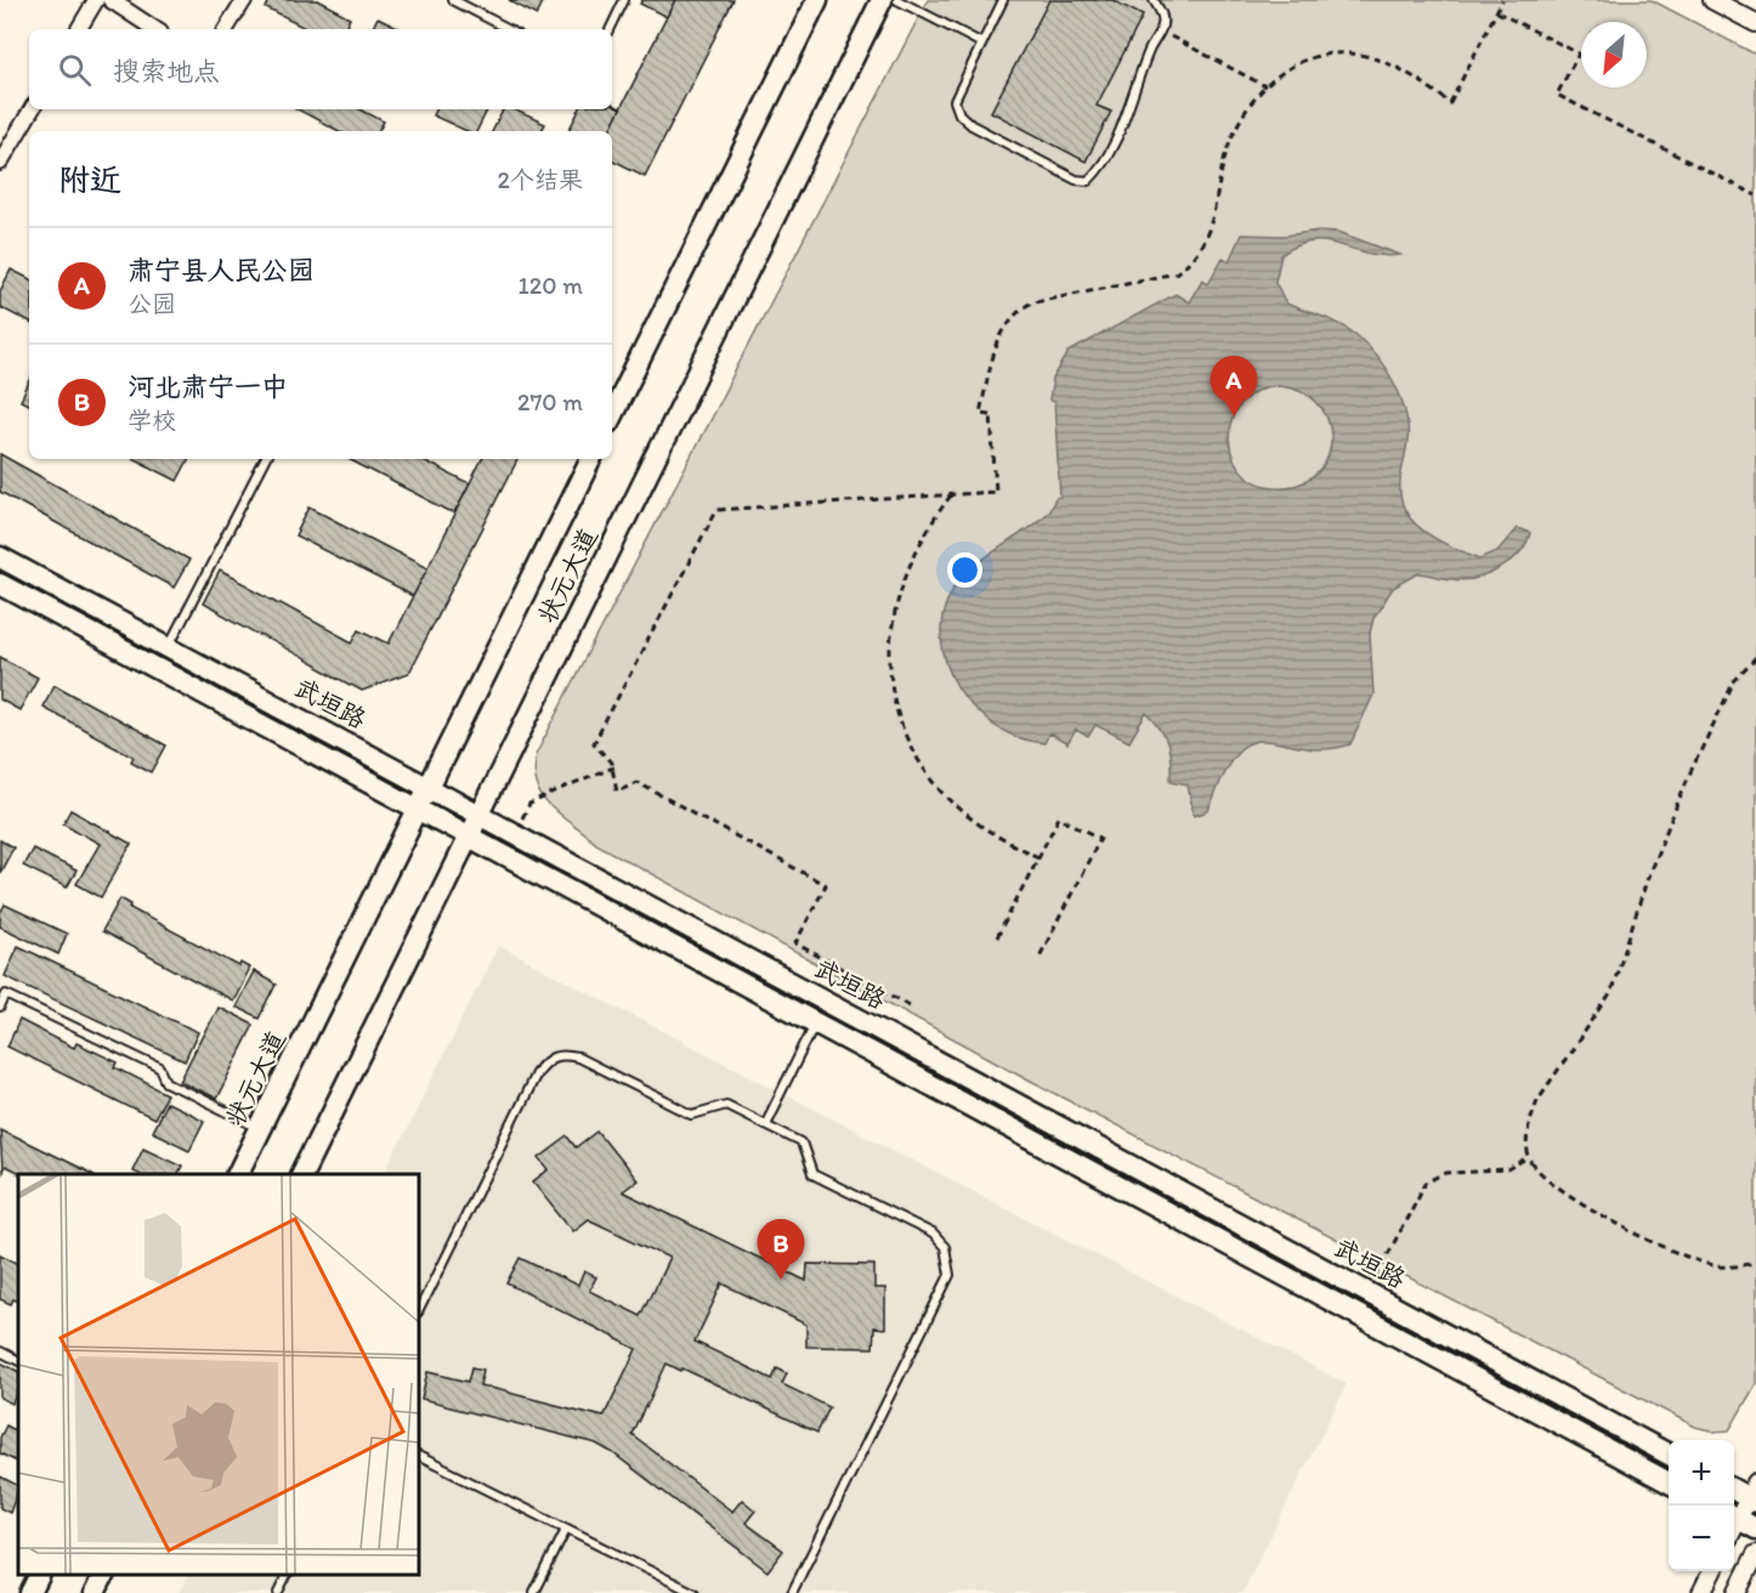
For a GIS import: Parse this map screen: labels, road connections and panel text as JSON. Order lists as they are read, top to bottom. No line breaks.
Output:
{"streets":{"main road":["状元大道","武垣路"]},"crossings":[["状元大道","武垣路"]],"north":"bottom left","page":{"search":"搜索地点","heading":["附近","2个结果"],"list":[{"mark":"A","name":"肃宁县人民公园","note":"公园","value":"120 m"},{"mark":"B","name":"河北肃宁一中","note":"学校","value":"270 m"}],"pins":["A","B"],"map_buttons":["+","−"]}}
